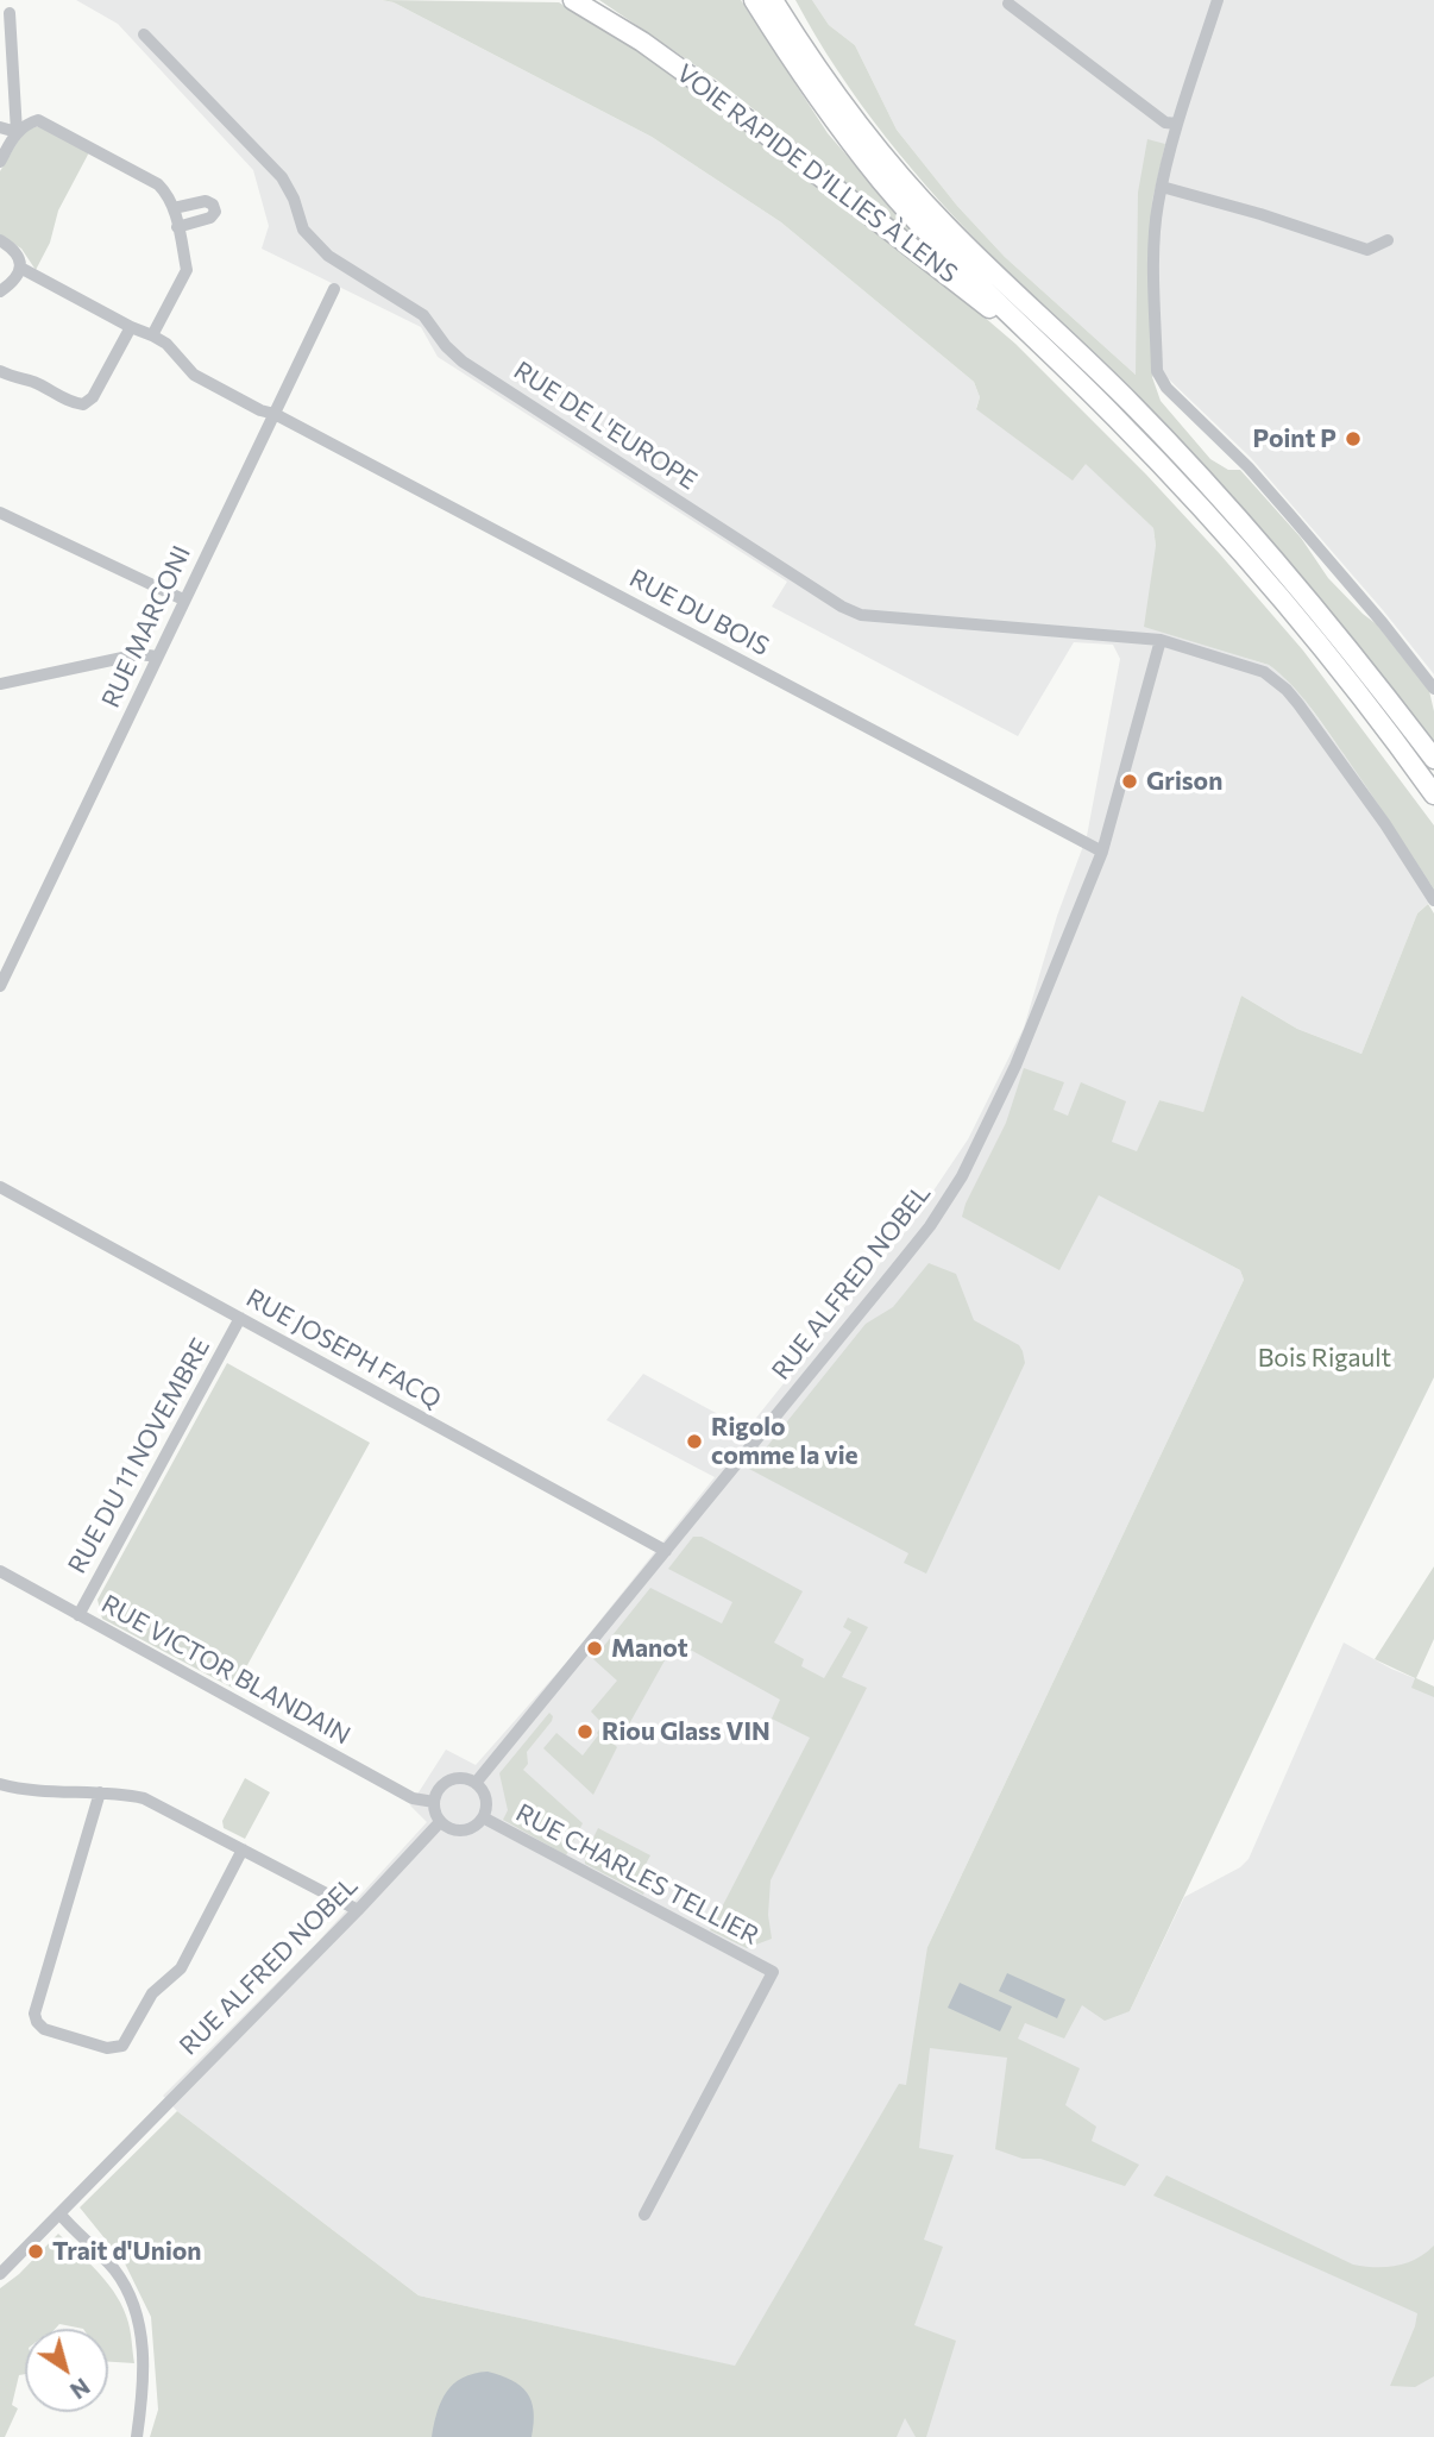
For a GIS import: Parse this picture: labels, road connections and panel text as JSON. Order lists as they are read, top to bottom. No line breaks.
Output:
{"streets":{"highway":["VOIE RAPIDE D’ILLIES À LENS"],"street":["RUE DE L'EUROPE","RUE DU BOIS","RUE MARCONI","RUE ALFRED NOBEL","RUE JOSEPH FACQ","RUE DU 11 NOVEMBRE","RUE VICTOR BLANDAIN","RUE CHARLES TELLIER"]},"crossings":[["RUE DE L'EUROPE","RUE ALFRED NOBEL"],["RUE DU BOIS","RUE MARCONI"],["RUE DU BOIS","RUE ALFRED NOBEL"],["RUE ALFRED NOBEL","RUE JOSEPH FACQ"],["RUE ALFRED NOBEL","RUE VICTOR BLANDAIN"],["RUE ALFRED NOBEL","RUE CHARLES TELLIER"],["RUE JOSEPH FACQ","RUE DU 11 NOVEMBRE"],["RUE DU 11 NOVEMBRE","RUE VICTOR BLANDAIN"],["RUE VICTOR BLANDAIN","RUE CHARLES TELLIER"]],"parks":["Bois Rigault"],"places":["Point P","Grison","Rigolo comme la vie","Manot","Riou Glass VIN","Trait d'Union"],"north":"bottom right"}
